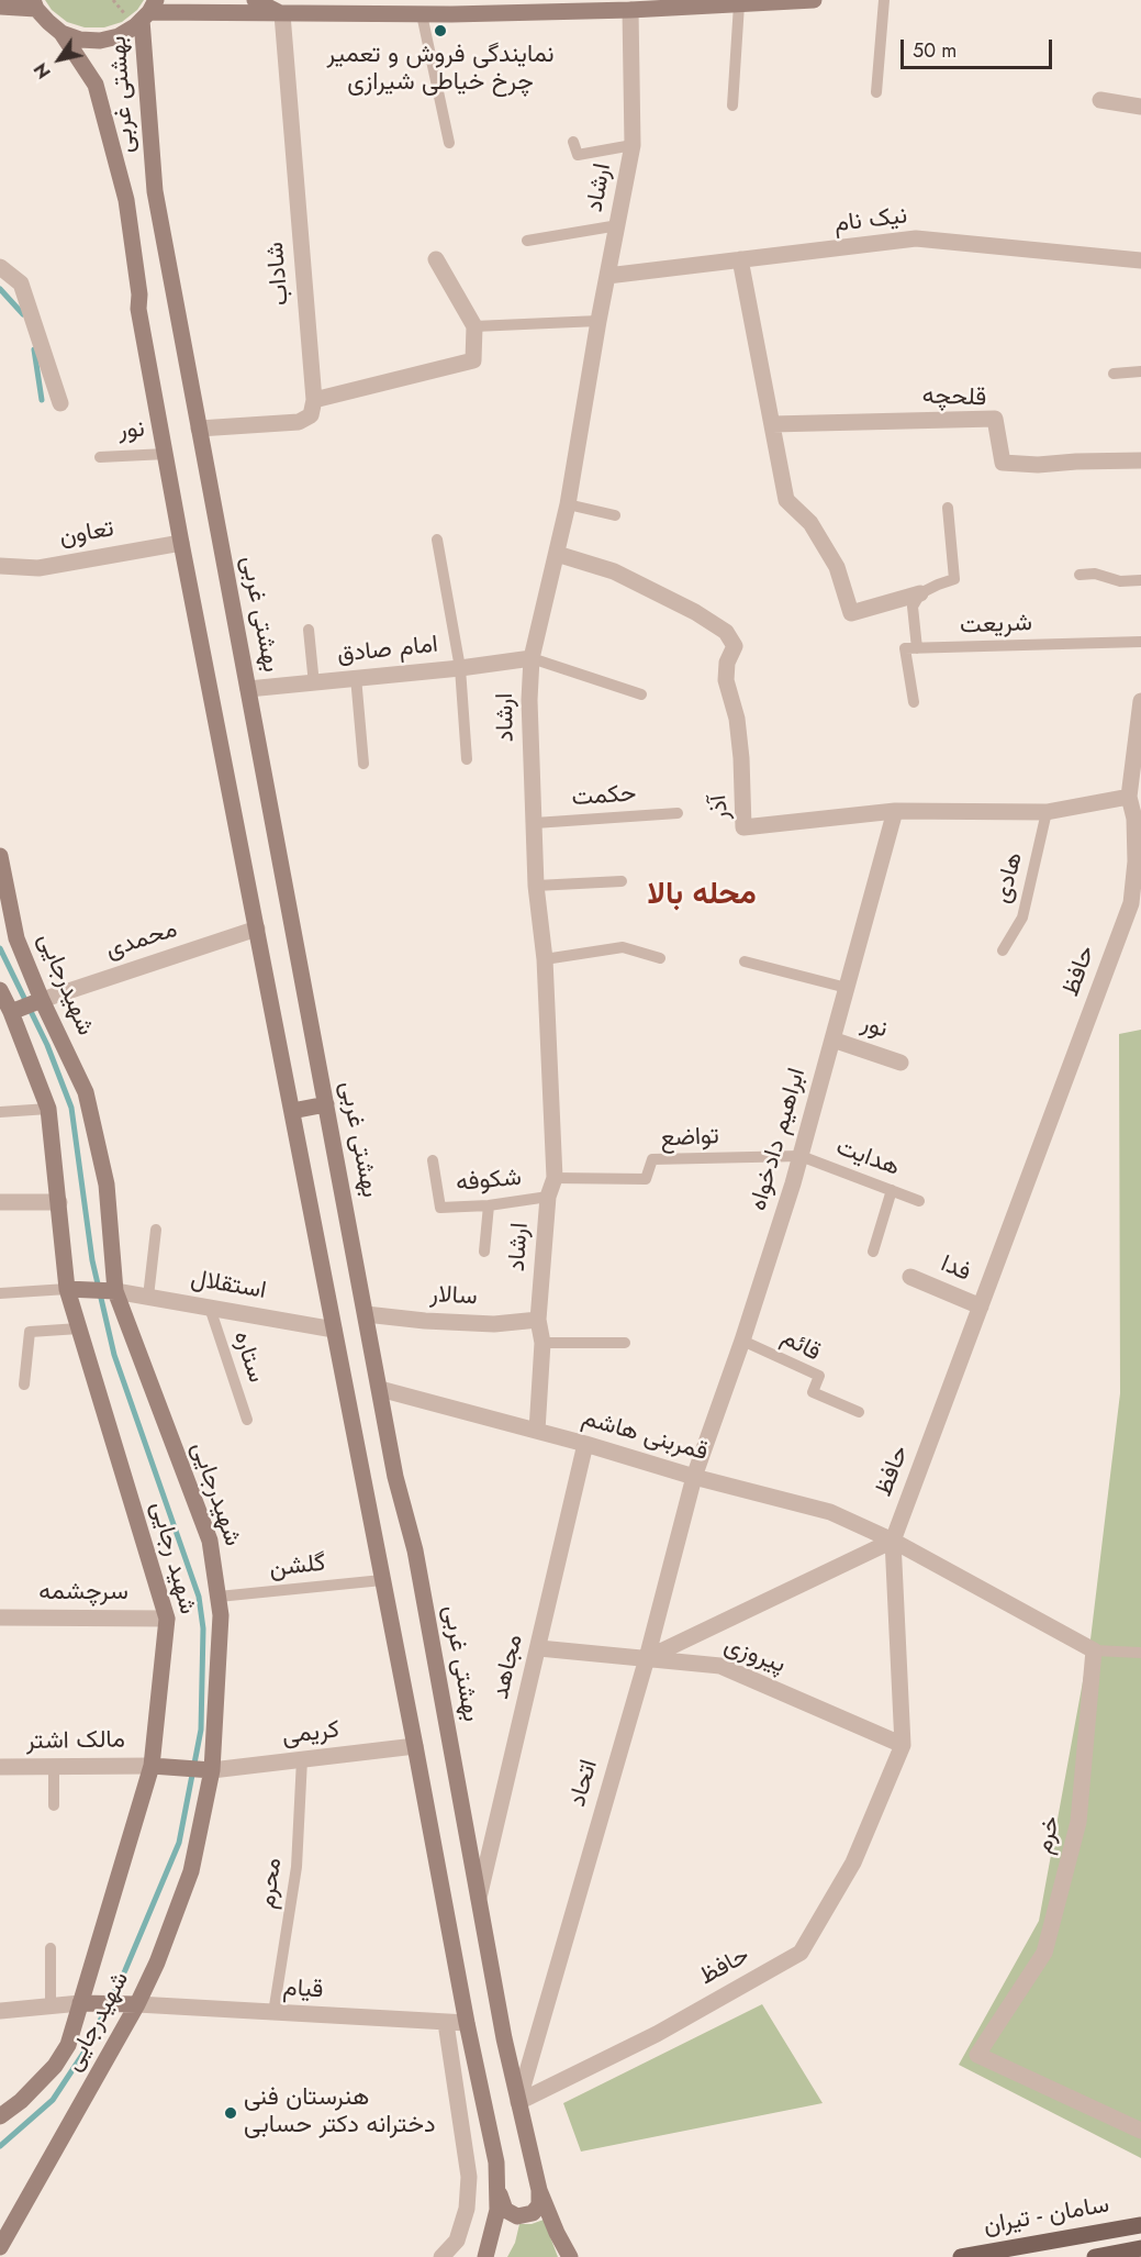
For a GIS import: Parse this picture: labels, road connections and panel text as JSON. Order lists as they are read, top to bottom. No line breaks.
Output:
{"streets":{"main road":["سامان - تیران"],"street":["بهشتی غربی","ارشاد","نیک نام","شاداب","قلحچه","نور","تعاون","امام صادق","آذر","محمدی","حافظ","شهیدرجایی","ابراهیم دادخواه","فدا","استقلال","سالار","قمربنی هاشم","شهید رجایی","سرچشمه","پیروزی","مجاهد","کریمی","مالک اشتر","اتحاد","خرم","قیام"],"lane":["شریعت","حکمت","هادی","تواضع","هدایت","شکوفه","قائم","ستاره","گلشن","محرم"]},"crossings":[["بهشتی غربی","نور"],["بهشتی غربی","تعاون"],["بهشتی غربی","امام صادق"],["بهشتی غربی","محمدی"],["بهشتی غربی","حافظ"],["بهشتی غربی","استقلال"],["بهشتی غربی","سالار"],["بهشتی غربی","قمربنی هاشم"],["بهشتی غربی","گلشن"],["بهشتی غربی","مجاهد"],["بهشتی غربی","کریمی"],["بهشتی غربی","اتحاد"],["بهشتی غربی","قیام"],["ارشاد","نیک نام"],["ارشاد","امام صادق"],["ارشاد","حکمت"],["ارشاد","آذر"],["ارشاد","تواضع"],["ارشاد","شکوفه"],["ارشاد","سالار"],["ارشاد","قمربنی هاشم"],["نور","ابراهیم دادخواه"],["آذر","هادی"],["آذر","حافظ"],["آذر","ابراهیم دادخواه"],["محمدی","شهیدرجایی"],["حافظ","فدا"],["حافظ","قمربنی هاشم"],["حافظ","پیروزی"],["حافظ","اتحاد"],["شهیدرجایی","استقلال"],["شهیدرجایی","گلشن"],["شهیدرجایی","کریمی"],["شهیدرجایی","قیام"],["تواضع","ابراهیم دادخواه"],["تواضع","هدایت"],["ابراهیم دادخواه","هدایت"],["ابراهیم دادخواه","قائم"],["ابراهیم دادخواه","قمربنی هاشم"],["ابراهیم دادخواه","اتحاد"],["استقلال","ستاره"],["قمربنی هاشم","مجاهد"],["قمربنی هاشم","اتحاد"],["شهید رجایی","سرچشمه"],["شهید رجایی","مالک اشتر"],["پیروزی","مجاهد"],["پیروزی","اتحاد"],["کریمی","محرم"],["محرم","قیام"]],"districts":["محله بالا"],"places":["نمایندگی فروش و تعمیر چرخ خیاطی شیرازی","هنرستان فنی دخترانه دکتر حسابی"],"scale_bar":"50 m","north":"bottom left"}
